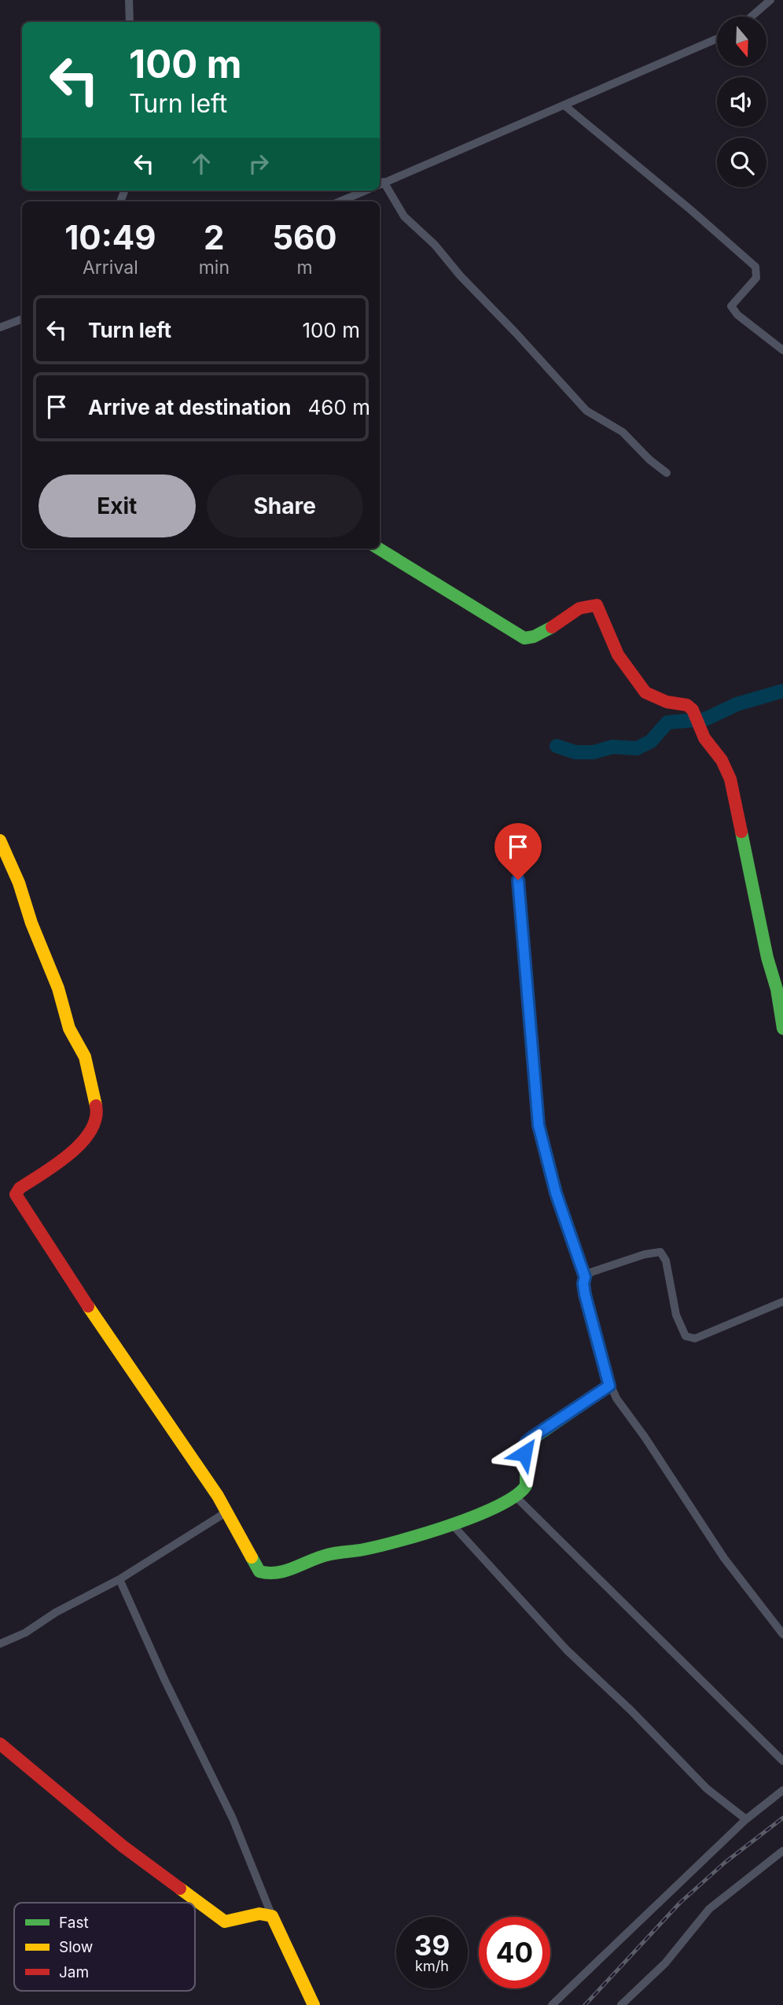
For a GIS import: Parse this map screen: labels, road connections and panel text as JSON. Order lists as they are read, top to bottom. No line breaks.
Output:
{"legend":["Fast","Slow","Jam"],"north":"bottom","page":{"turn":["100 m","Turn left"],"eta":["10:49","Arrival","2","min","560","m"],"list":[{"name":"Turn left","value":"100 m"},{"name":"Arrive at destination","value":"460 m"}],"buttons":["Exit","Share"],"speed":"39 km/h","limit":"40"}}
